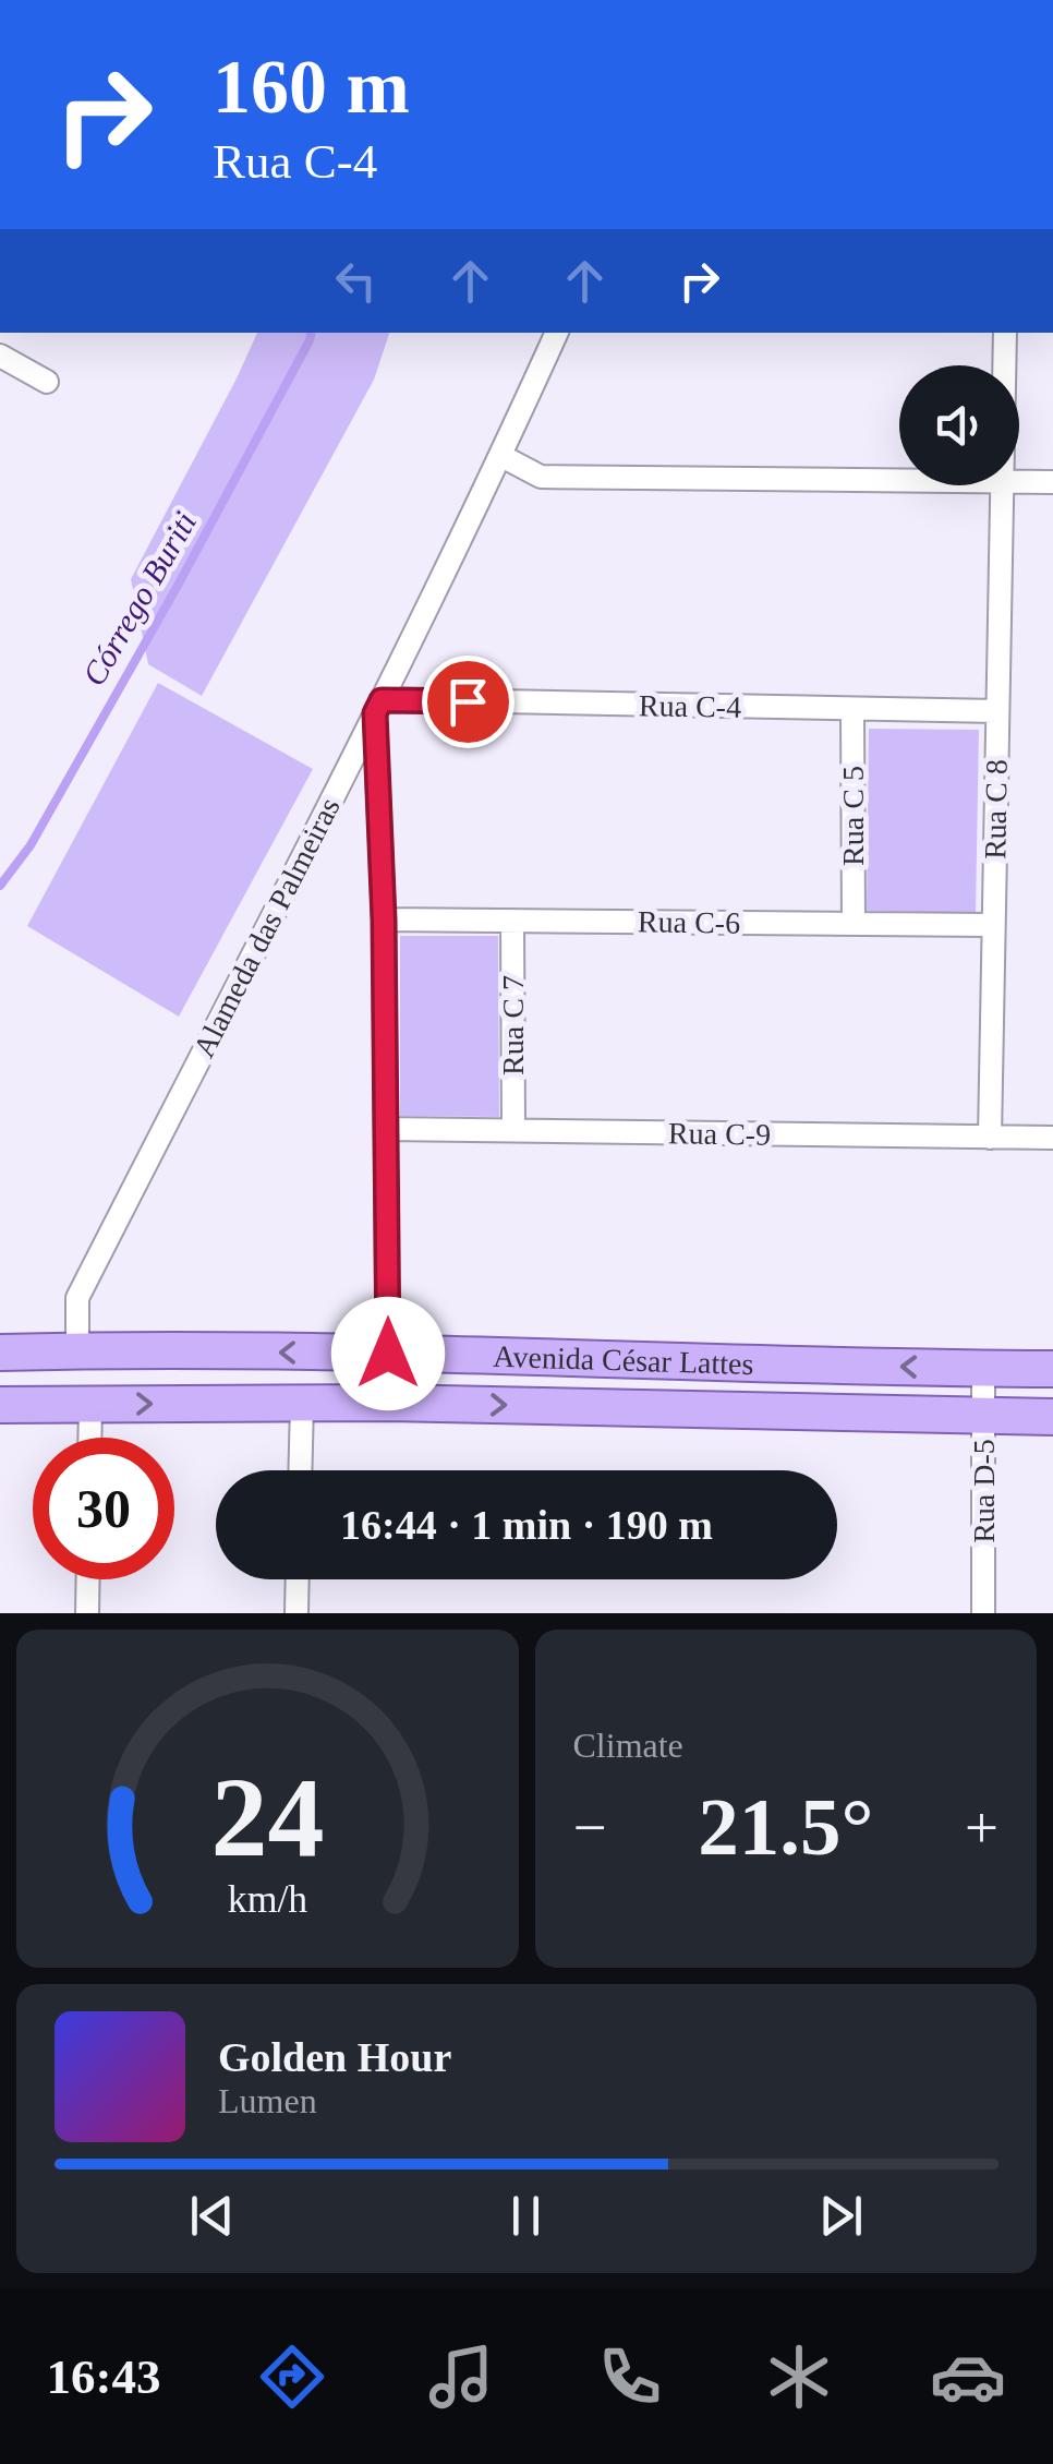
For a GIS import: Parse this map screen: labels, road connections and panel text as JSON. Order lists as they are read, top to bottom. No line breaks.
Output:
{"streets":{"main road":["Avenida César Lattes"],"street":["Rua C-4","Rua C 8","Rua C 5","Rua C-6","Alameda das Palmeiras","Rua C 7","Rua C-9","Rua D-5"]},"crossings":[["Rua C-4","Rua C 8"],["Rua C-4","Rua C 5"],["Rua C-4","Alameda das Palmeiras"],["Rua C 8","Rua C-6"],["Rua C 8","Rua C-9"],["Rua C 5","Rua C-6"],["Rua C-6","Rua C 7"],["Alameda das Palmeiras","Avenida César Lattes"],["Rua C 7","Rua C-9"],["Avenida César Lattes","Rua D-5"]],"water":["Córrego Buriti"],"page":{"turn":["160 m","Rua C-4"],"limit":"30","trip":"16:44 · 1 min · 190 m","tile":"Climate","heat":["−","21.5°","+"],"song":["Golden Hour","Lumen"],"tabs":"16:43","gauge":["24","km/h"]}}
